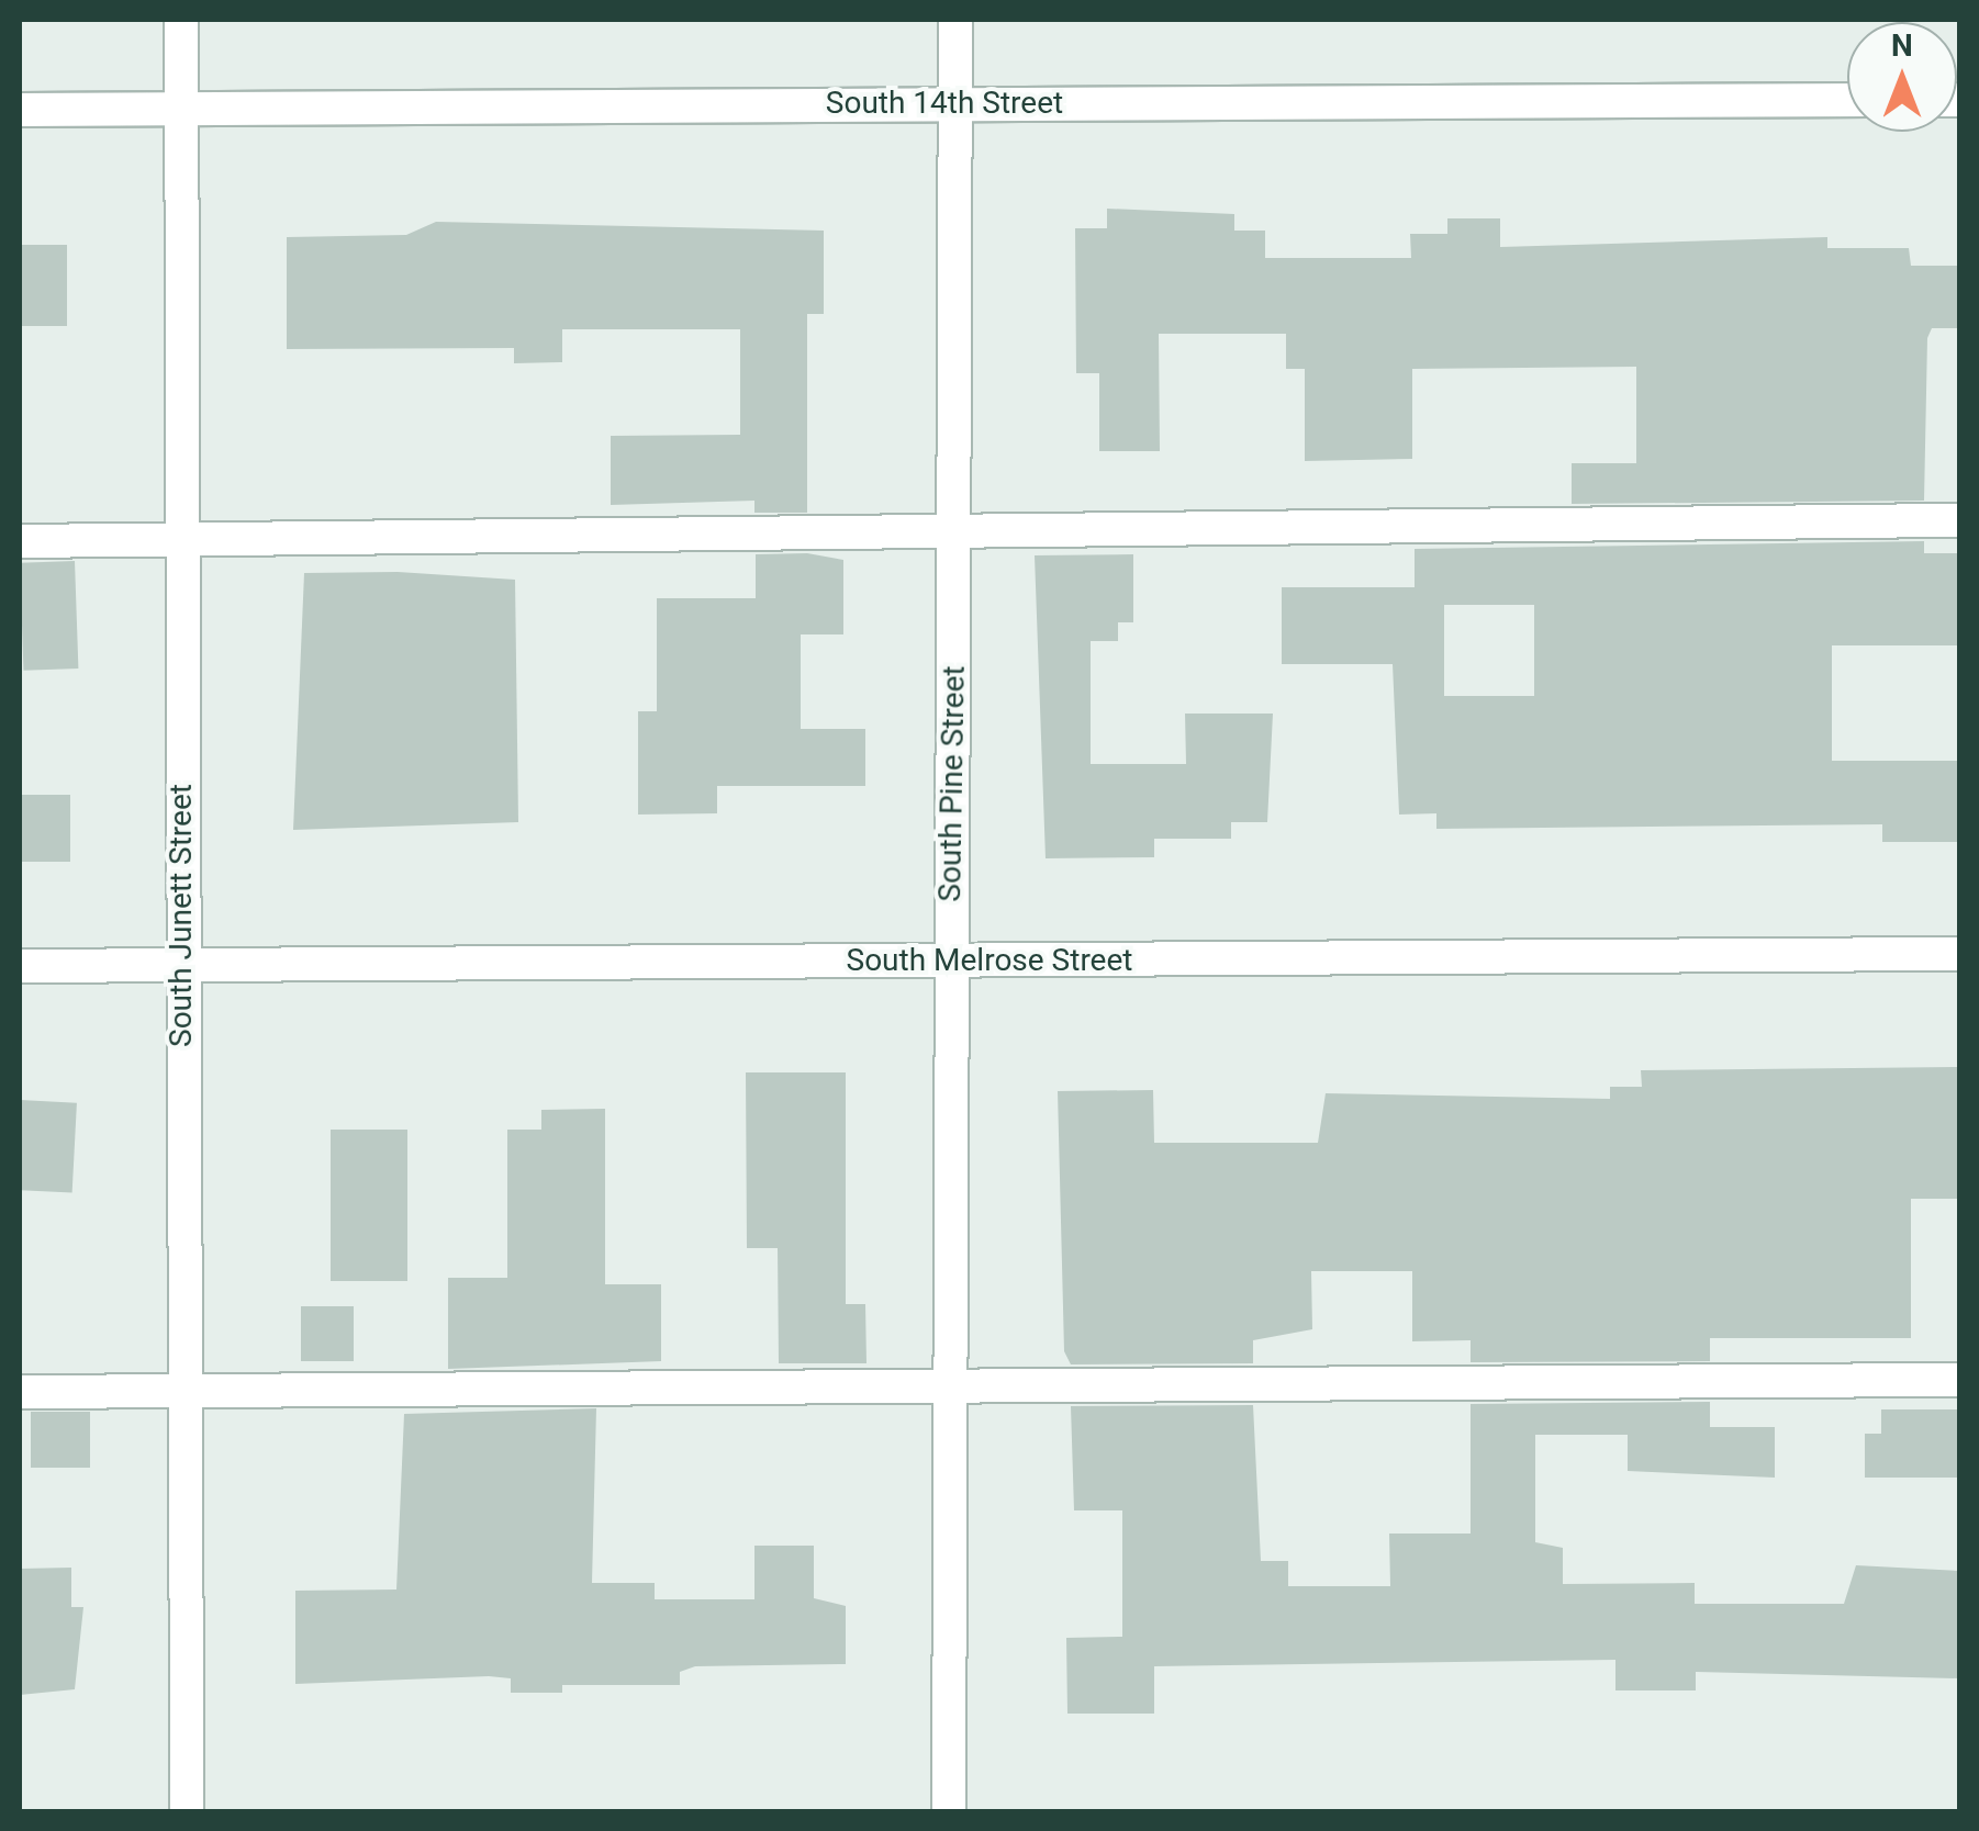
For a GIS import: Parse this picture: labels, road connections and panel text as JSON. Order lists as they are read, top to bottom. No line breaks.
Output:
{"streets":{"street":["South 14th Street","South Pine Street","South Junett Street","South Melrose Street"]},"crossings":[["South 14th Street","South Pine Street"],["South 14th Street","South Junett Street"],["South Pine Street","South Melrose Street"],["South Junett Street","South Melrose Street"]],"north":"top"}
